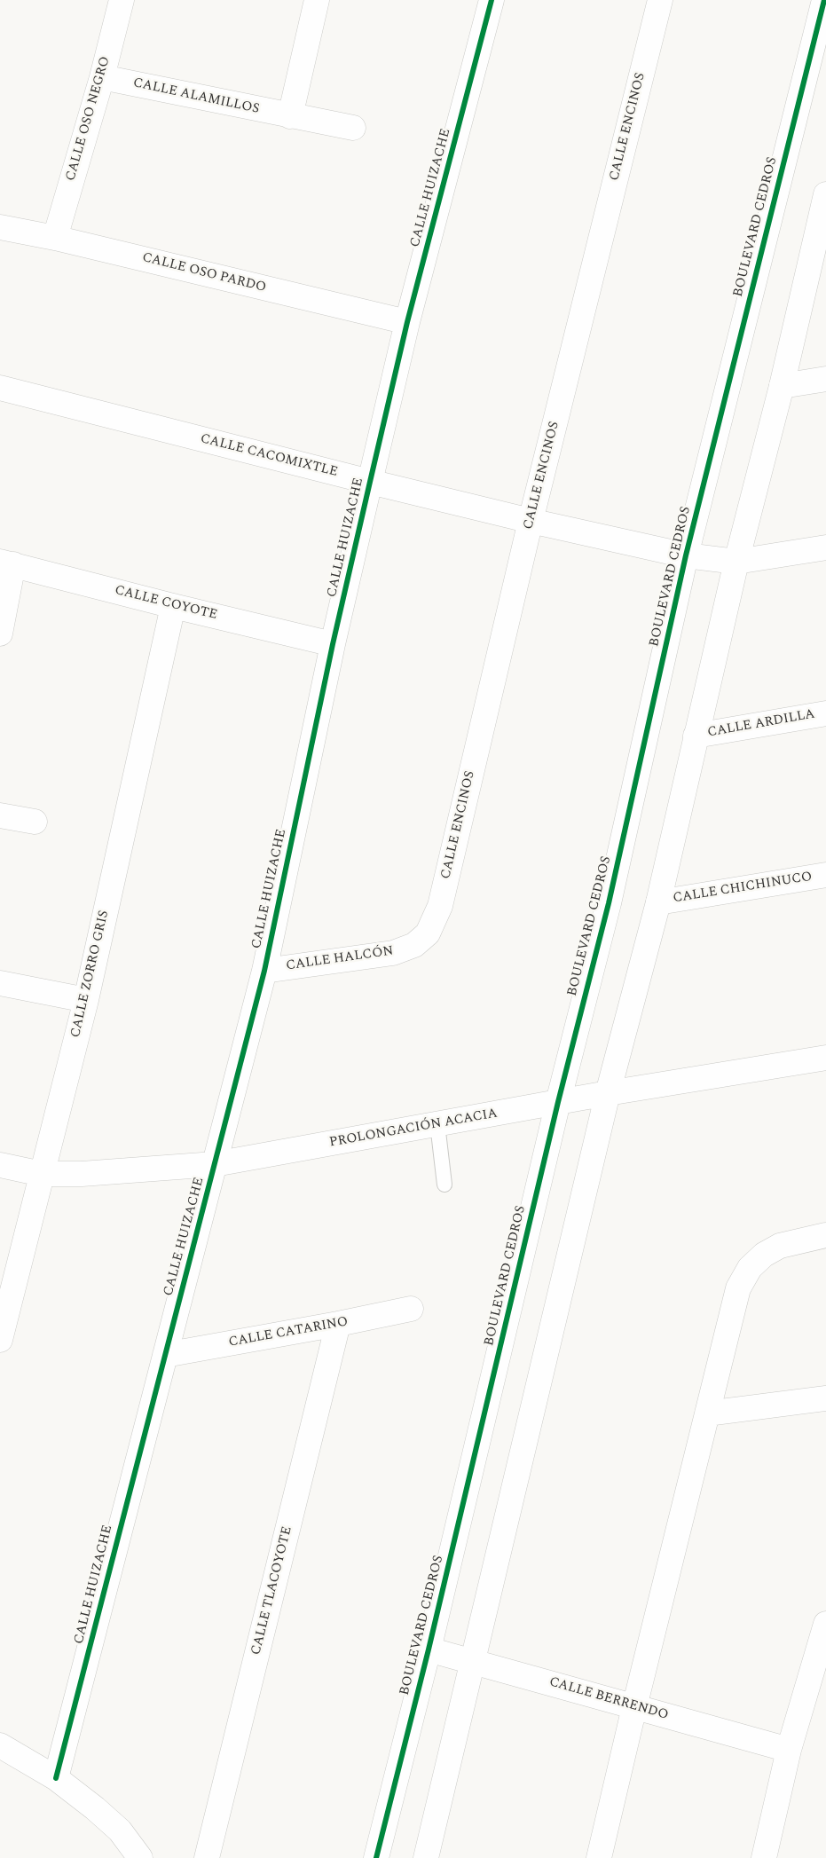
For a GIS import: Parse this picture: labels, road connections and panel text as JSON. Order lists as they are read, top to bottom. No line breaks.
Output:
{"streets":{"street":["CALLE ALAMILLOS","CALLE OSO NEGRO","CALLE ENCINOS","CALLE HUIZACHE","BOULEVARD CEDROS","CALLE OSO PARDO","CALLE CACOMIXTLE","CALLE COYOTE","CALLE ARDILLA","CALLE CHICHINUCO","CALLE HALCÓN","CALLE ZORRO GRIS","PROLONGACIÓN ACACIA","CALLE CATARINO","CALLE TLACOYOTE","CALLE BERRENDO"]},"crossings":[["CALLE ALAMILLOS","CALLE OSO NEGRO"],["CALLE OSO NEGRO","CALLE OSO PARDO"],["CALLE ENCINOS","CALLE CACOMIXTLE"],["CALLE ENCINOS","CALLE HALCÓN"],["CALLE HUIZACHE","CALLE OSO PARDO"],["CALLE HUIZACHE","CALLE CACOMIXTLE"],["CALLE HUIZACHE","CALLE COYOTE"],["CALLE HUIZACHE","CALLE HALCÓN"],["CALLE HUIZACHE","PROLONGACIÓN ACACIA"],["CALLE HUIZACHE","CALLE CATARINO"],["BOULEVARD CEDROS","CALLE CACOMIXTLE"],["BOULEVARD CEDROS","PROLONGACIÓN ACACIA"],["BOULEVARD CEDROS","CALLE BERRENDO"],["CALLE COYOTE","CALLE ZORRO GRIS"],["CALLE ZORRO GRIS","PROLONGACIÓN ACACIA"],["CALLE CATARINO","CALLE TLACOYOTE"]]}
